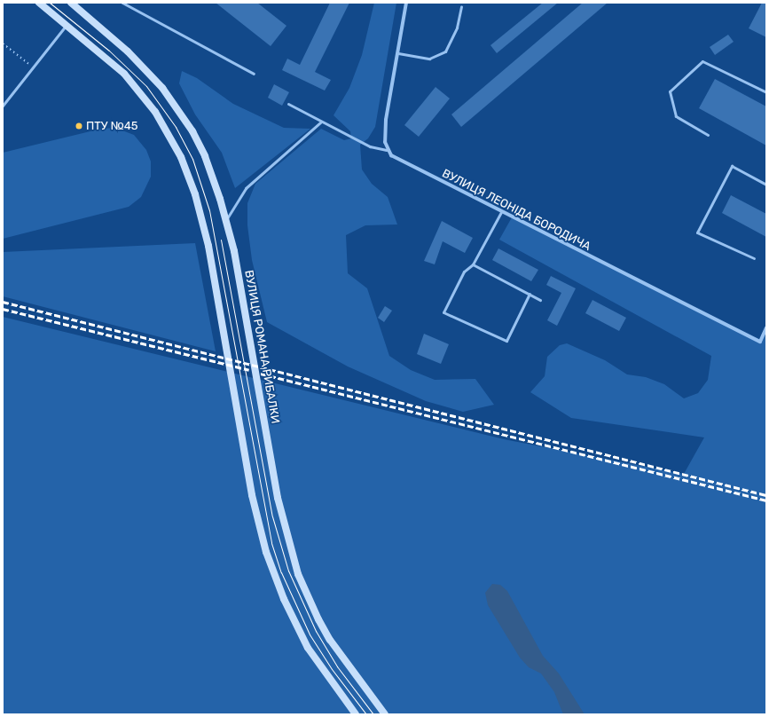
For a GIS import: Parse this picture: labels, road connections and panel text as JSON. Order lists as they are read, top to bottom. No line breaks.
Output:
{"streets":{"main road":["ВУЛИЦЯ РОМАНА РИБАЛКИ"],"street":["ВУЛИЦЯ ЛЕОНІДА БОРОДИЧА"]},"places":["ПТУ №45"]}
